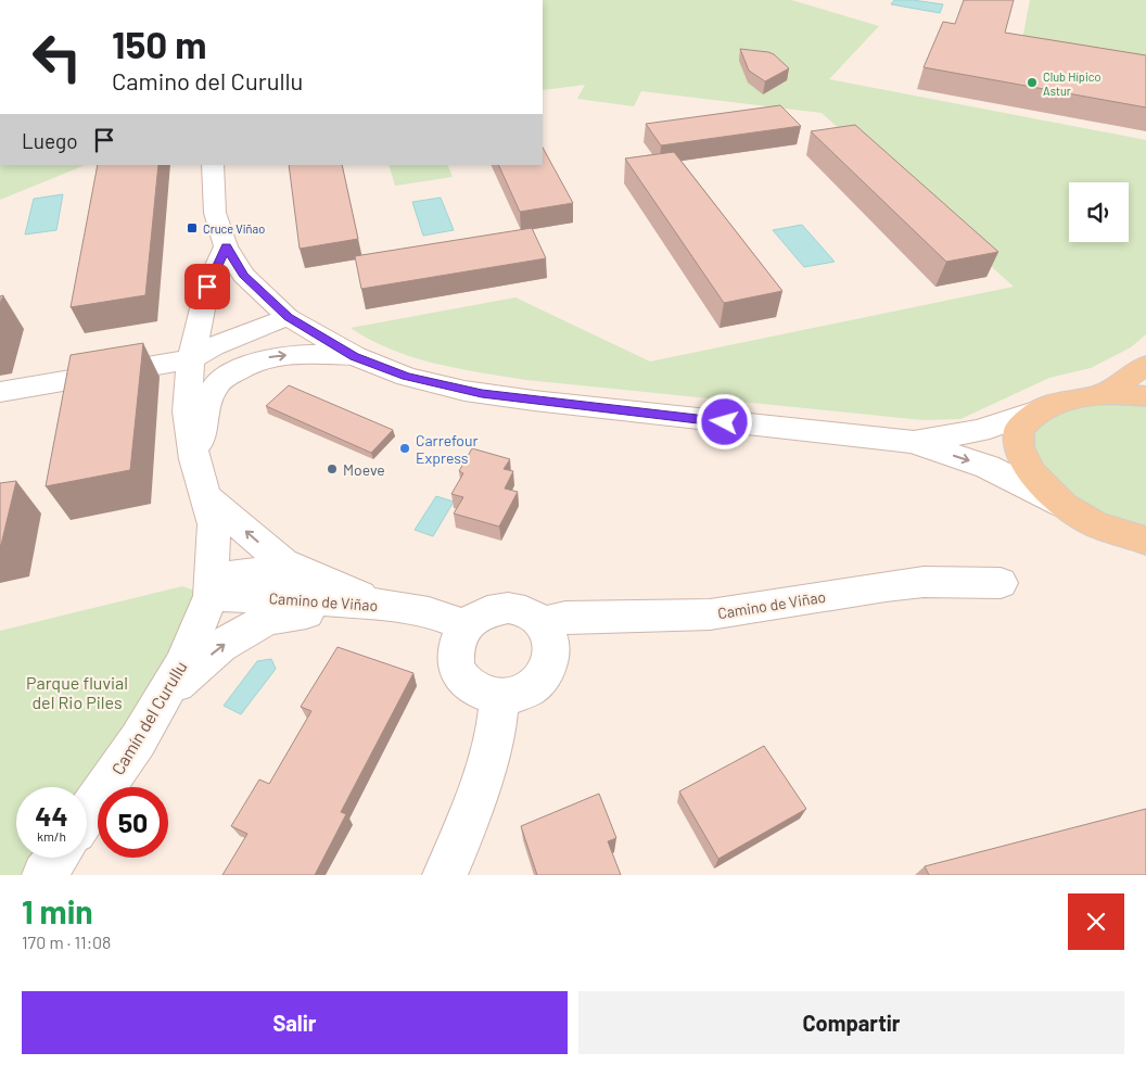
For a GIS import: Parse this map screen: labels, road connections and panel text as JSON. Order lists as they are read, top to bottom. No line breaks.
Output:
{"streets":{"street":["Camino de Viñao","Camín del Curullu"]},"crossings":[["Camino de Viñao","Camín del Curullu"]],"parks":["Parque fluvial del Rio Piles"],"places":{"other":["Club Hípico Astur","Carrefour Express","Moeve"],"transit":["Cruce Viñao"]},"page":{"turn":["150 m","Camino del Curullu"],"then":"Luego","speed":"44 km/h","limit":"50","heading":["1 min","170 m · 11:08"],"buttons":["Salir","Compartir"]}}
